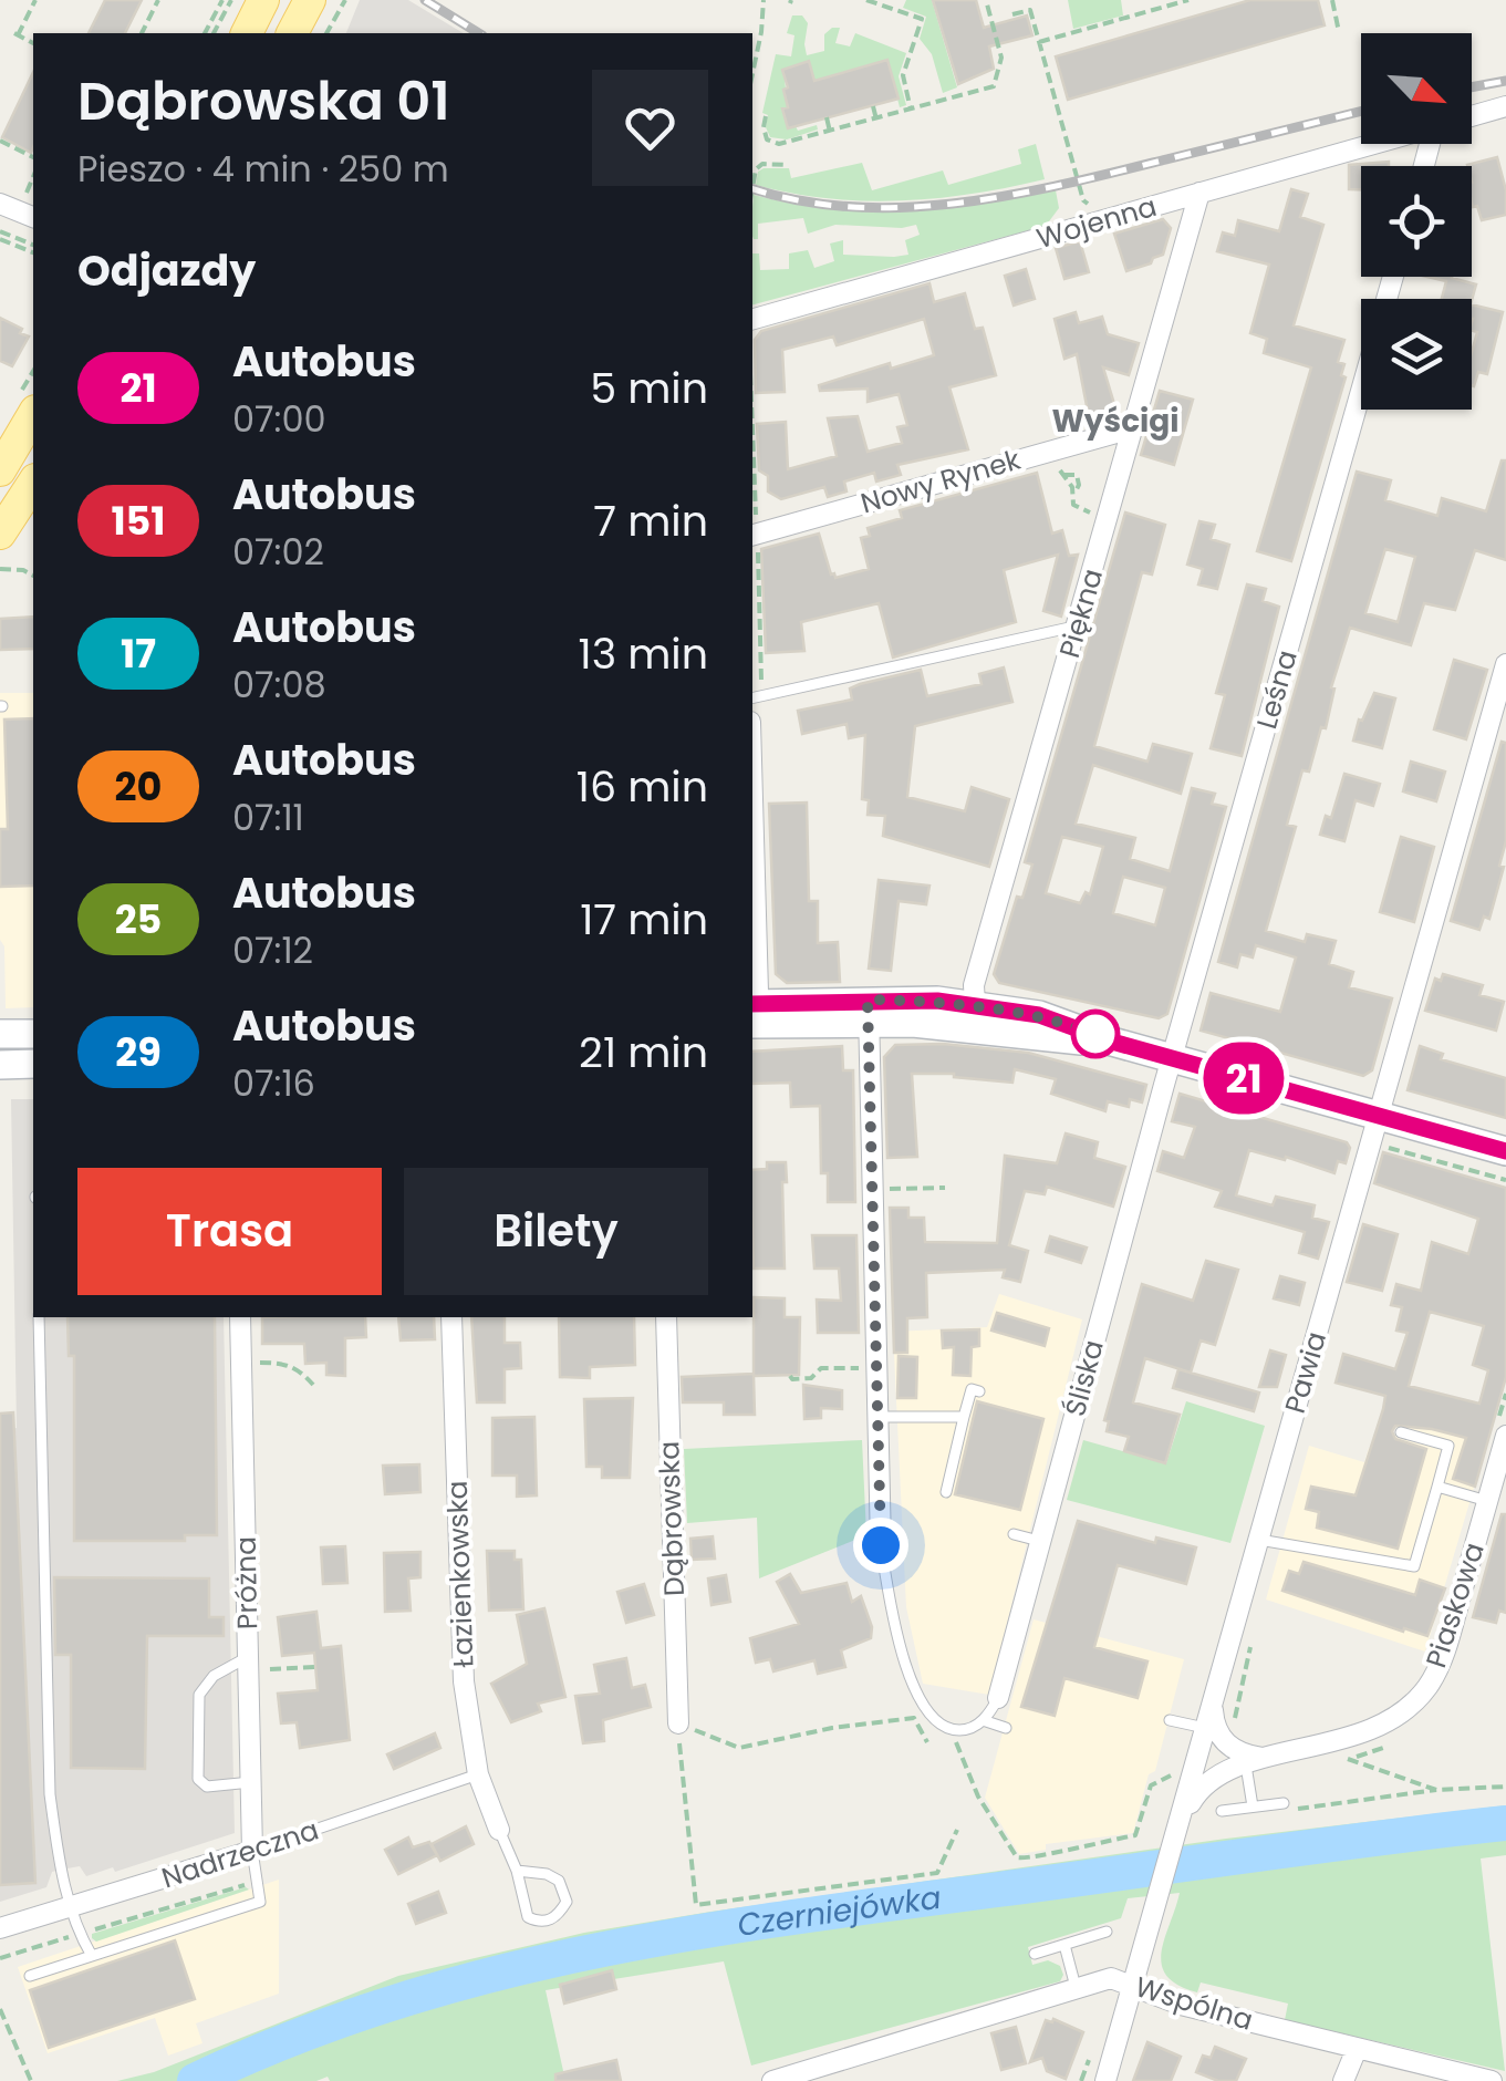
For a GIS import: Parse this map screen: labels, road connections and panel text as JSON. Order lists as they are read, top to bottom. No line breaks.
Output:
{"streets":{"street":["Wojenna","Nowy Rynek","Piękna","Leśna","Pawia","Śliska","Dąbrowska","Łazienkowska","Próżna","Piaskowa","Nadrzeczna","Wspólna"]},"crossings":[["Wojenna","Piękna"],["Nowy Rynek","Piękna"],["Leśna","Śliska"],["Pawia","Piaskowa"],["Pawia","Wspólna"],["Łazienkowska","Nadrzeczna"],["Próżna","Nadrzeczna"]],"districts":["Wyścigi"],"water":["Czerniejówka"],"lines":["bus line 21"],"north":"bottom right","page":{"on_map":"21","heading":[["Dąbrowska 01","Pieszo · 4 min · 250 m"],"Odjazdy"],"list":[{"mark":"21","name":"Autobus","note":"07:00","value":"5 min"},{"mark":"151","name":"Autobus","note":"07:02","value":"7 min"},{"mark":"17","name":"Autobus","note":"07:08","value":"13 min"},{"mark":"20","name":"Autobus","note":"07:11","value":"16 min"},{"mark":"25","name":"Autobus","note":"07:12","value":"17 min"},{"mark":"29","name":"Autobus","note":"07:16","value":"21 min"}],"buttons":["Trasa","Bilety"]}}
